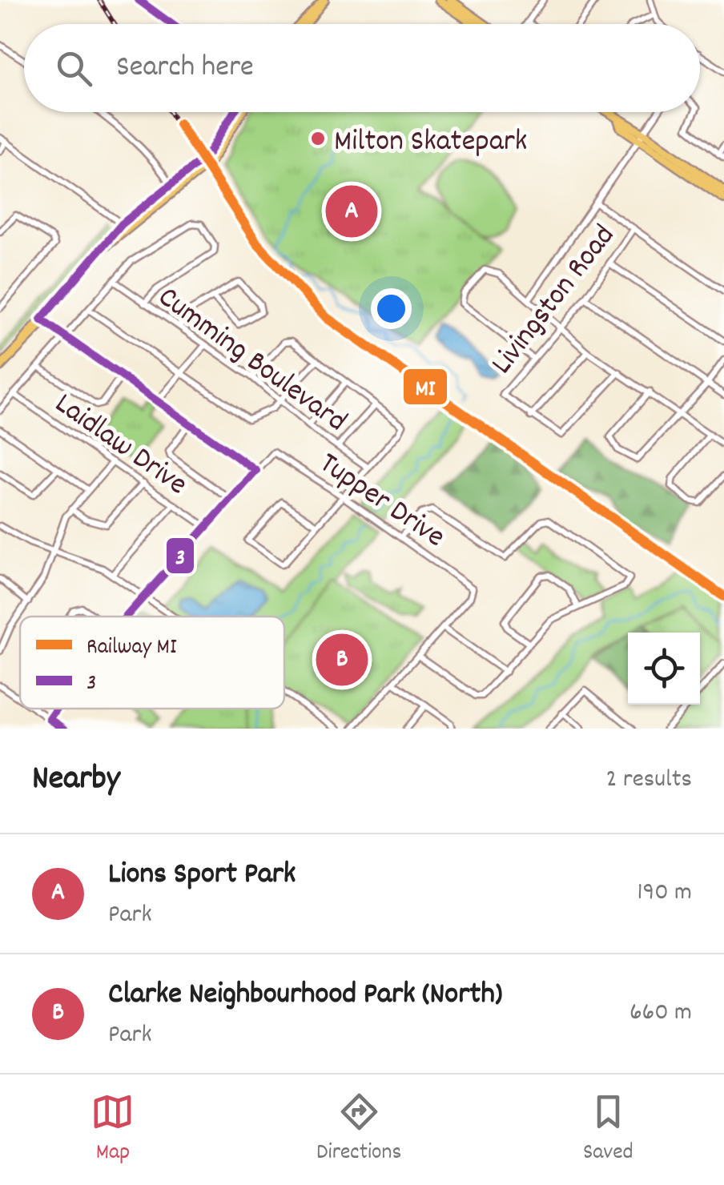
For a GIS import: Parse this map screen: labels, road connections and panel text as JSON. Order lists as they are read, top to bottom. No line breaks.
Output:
{"streets":{"street":["Livingston Road","Cumming Boulevard","Laidlaw Drive","Tupper Drive"]},"crossings":[["Laidlaw Drive","Tupper Drive"]],"places":["Milton Skatepark"],"lines":["transit line 3","rail line MI"],"legend":["Railway MI","3"],"page":{"search":"Search here","pins":["A","B"],"heading":["Nearby","2 results"],"list":[{"mark":"A","name":"Lions Sport Park","note":"Park","value":"190 m"},{"mark":"B","name":"Clarke Neighbourhood Park (North)","note":"Park","value":"660 m"}],"nav":["Map","Directions","Saved"]}}
